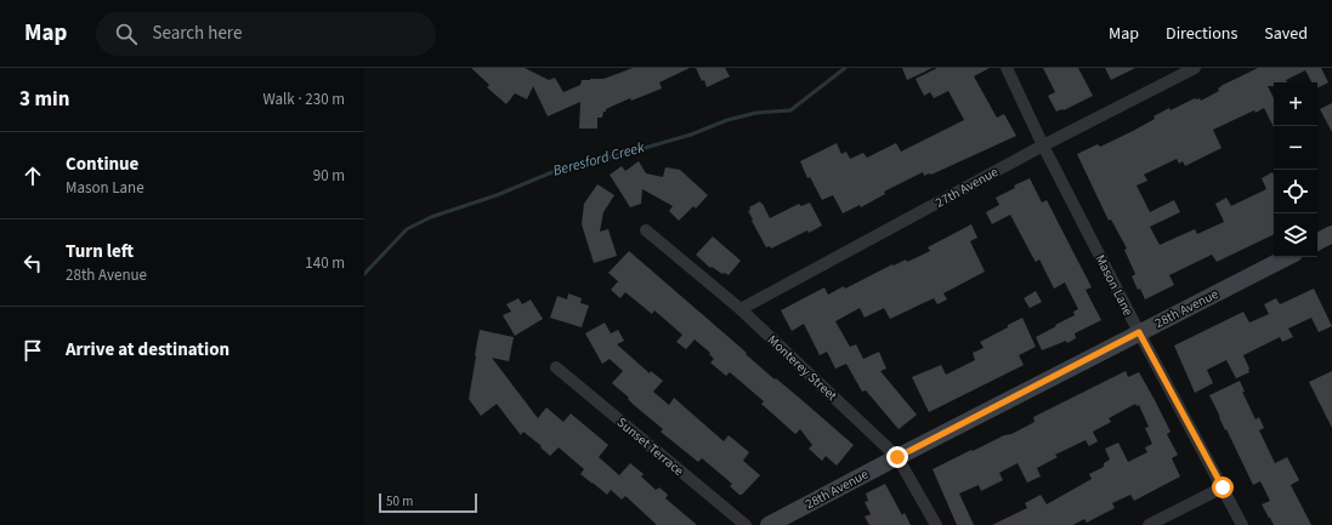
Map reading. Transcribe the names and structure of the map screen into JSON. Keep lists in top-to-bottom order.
{
  "streets": {
    "street": [
      "27th Avenue",
      "Mason Lane",
      "28th Avenue",
      "Monterey Street",
      "Sunset Terrace"
    ]
  },
  "crossings": [
    ["27th Avenue", "Mason Lane"],
    ["27th Avenue", "Monterey Street"],
    ["Mason Lane", "28th Avenue"],
    ["28th Avenue", "Monterey Street"]
  ],
  "water": ["Beresford Creek"],
  "scale_bar": "50 m",
  "page": {
    "header": "Map",
    "search": "Search here",
    "nav": ["Map", "Directions", "Saved"],
    "heading": ["3 min", "Walk · 230 m"],
    "map_buttons": ["+", "−"],
    "list": [
      ["Continue", "Mason Lane", "90 m"],
      ["Turn left", "28th Avenue", "140 m"],
      "Arrive at destination"
    ],
    "scale": "50 m"
  }
}
